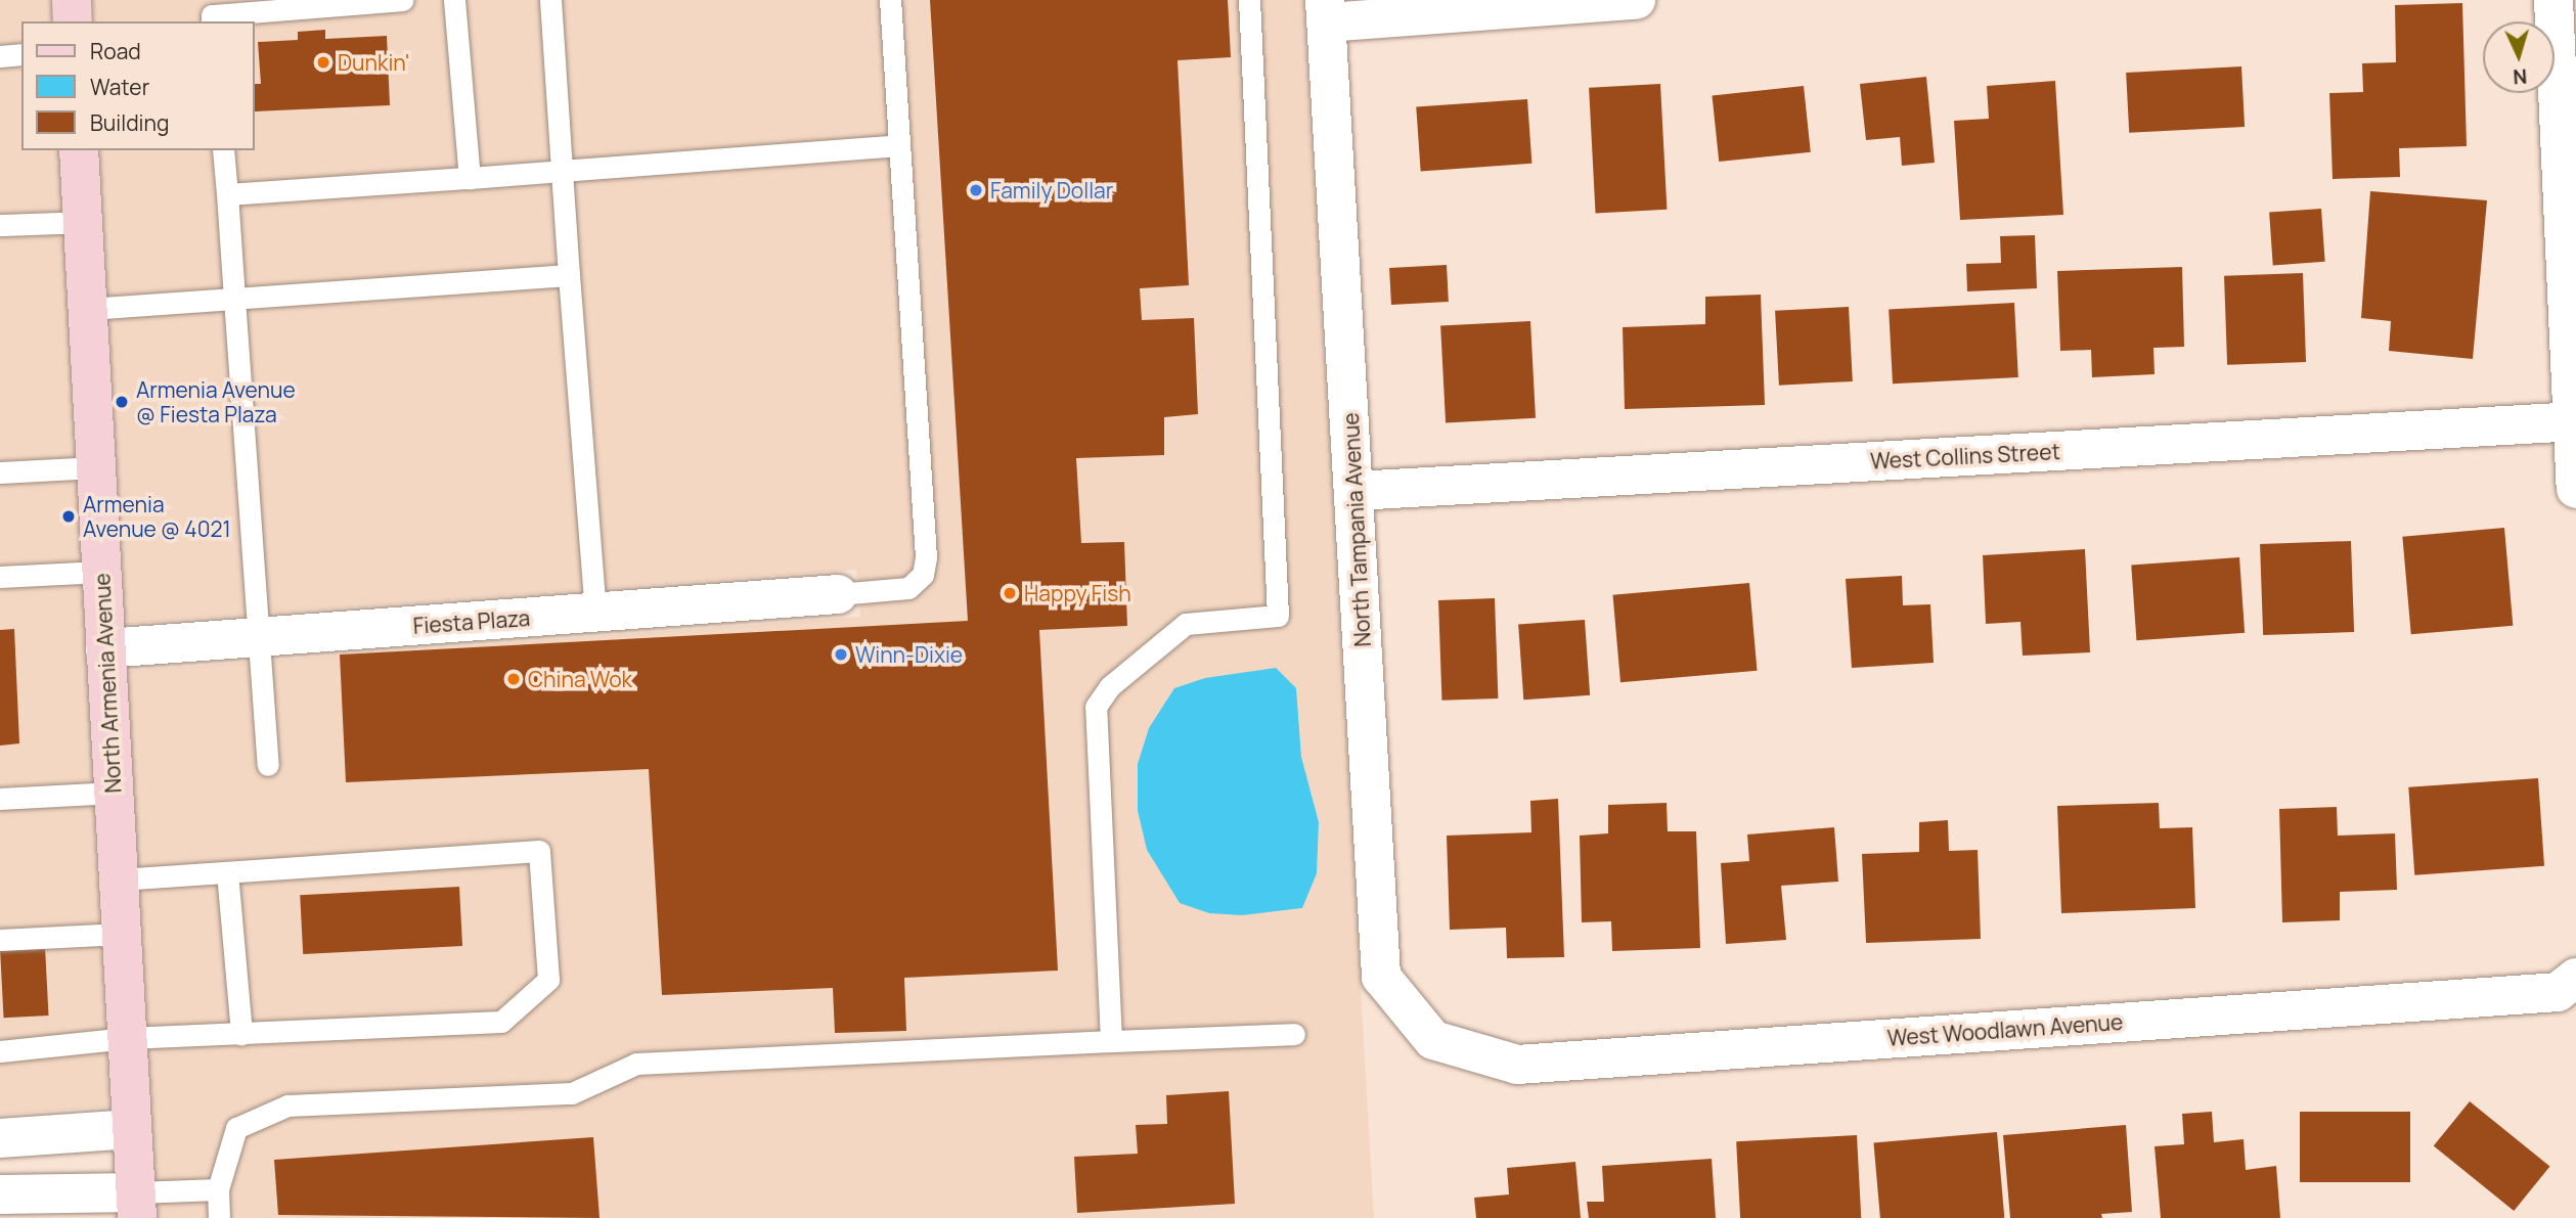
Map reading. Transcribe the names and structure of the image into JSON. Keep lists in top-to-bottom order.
{
  "streets": {
    "main road": ["North Armenia Avenue"],
    "street": [
      "West Collins Street",
      "North Tampania Avenue",
      "Fiesta Plaza",
      "West Woodlawn Avenue"
    ]
  },
  "crossings": [
    ["West Collins Street", "North Tampania Avenue"],
    ["North Tampania Avenue", "West Woodlawn Avenue"],
    ["Fiesta Plaza", "North Armenia Avenue"]
  ],
  "places": [
    "Dunkin'",
    "Family Dollar",
    "Armenia Avenue @ Fiesta Plaza",
    "Armenia Avenue @ 4021",
    "Happy Fish",
    "Winn-Dixie",
    "China Wok"
  ],
  "legend": ["Road", "Water", "Building"],
  "north": "bottom"
}
